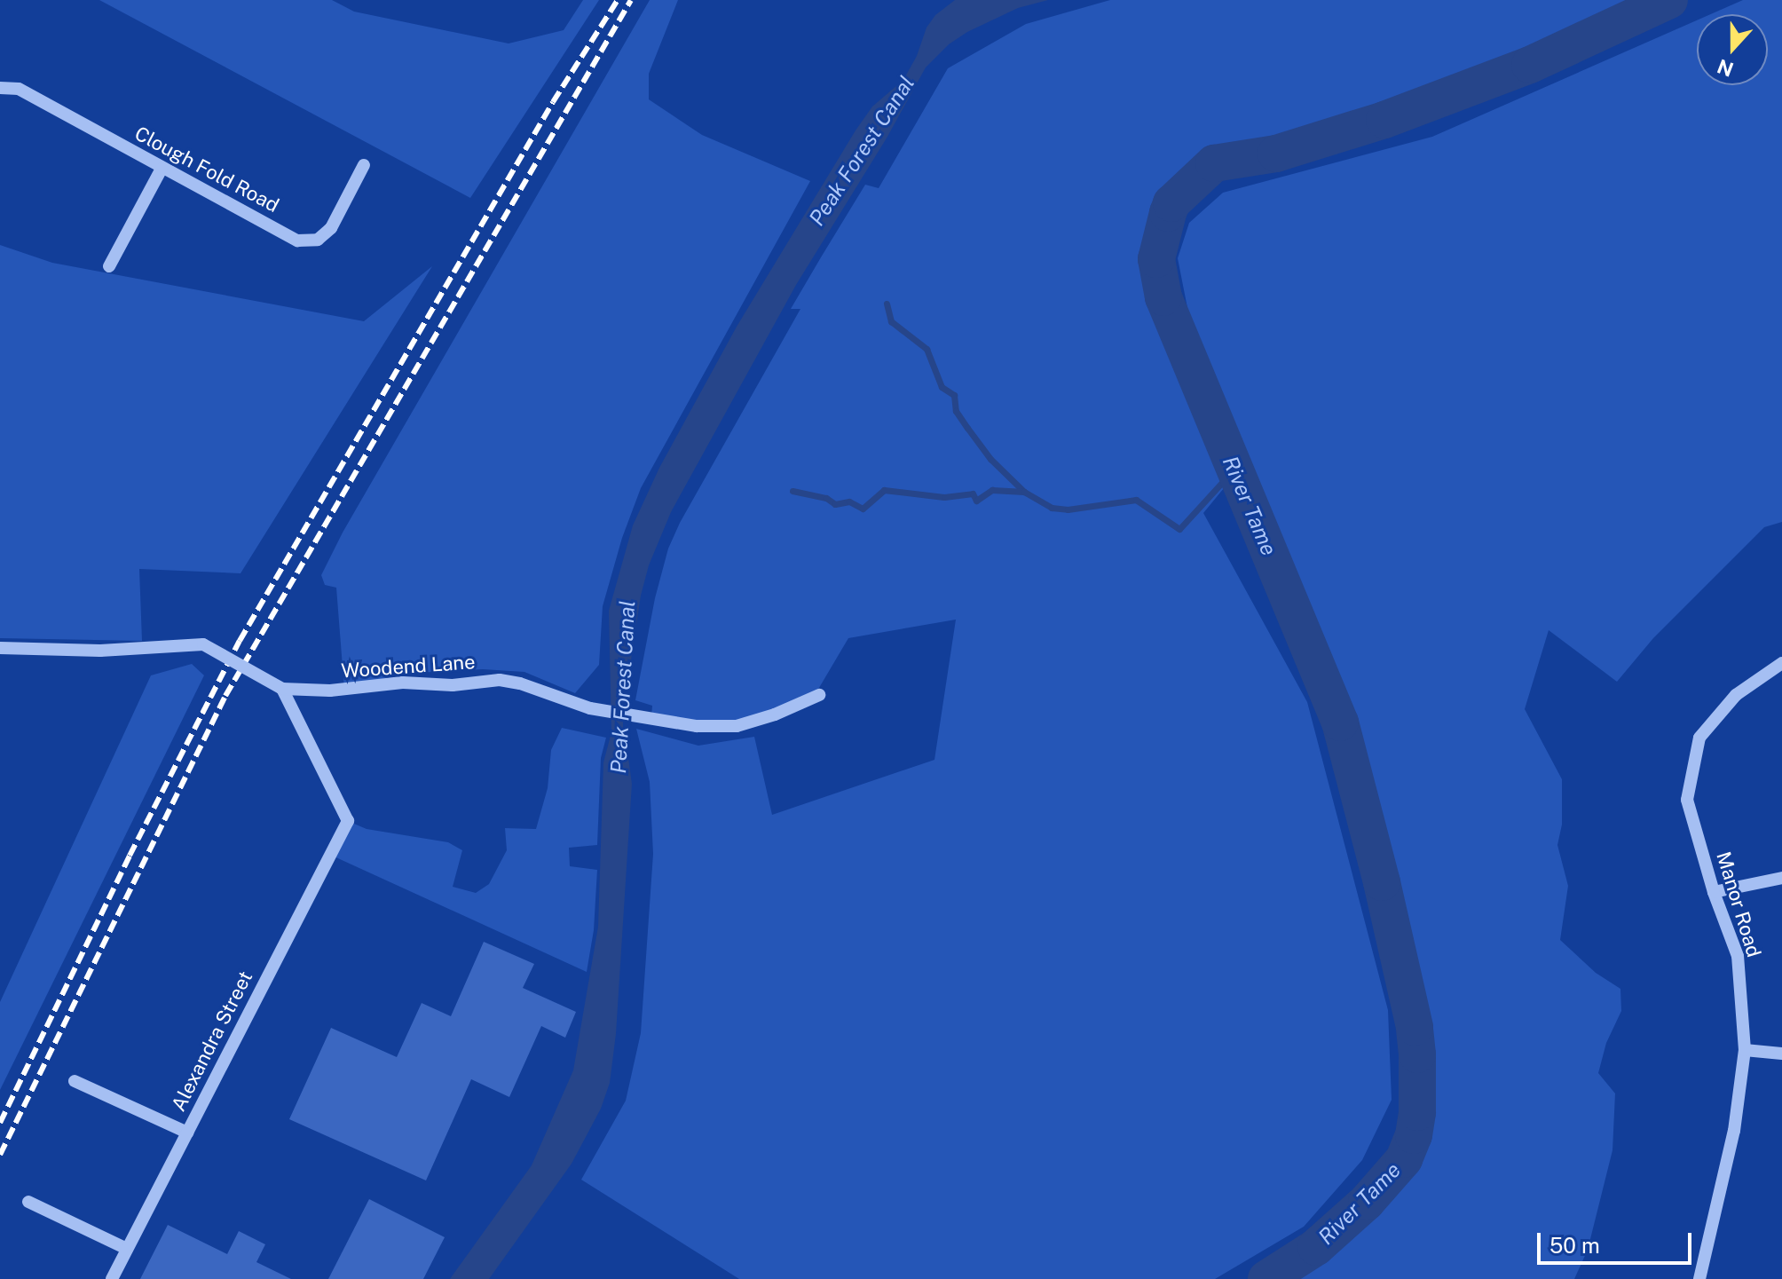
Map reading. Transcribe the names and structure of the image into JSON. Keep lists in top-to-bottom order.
{
  "streets": {
    "street": [
      "Clough Fold Road",
      "Woodend Lane",
      "Manor Road",
      "Alexandra Street"
    ]
  },
  "crossings": [
    ["Woodend Lane", "Alexandra Street"]
  ],
  "water": ["Peak Forest Canal", "River Tame"],
  "scale_bar": "50 m",
  "north": "bottom"
}
